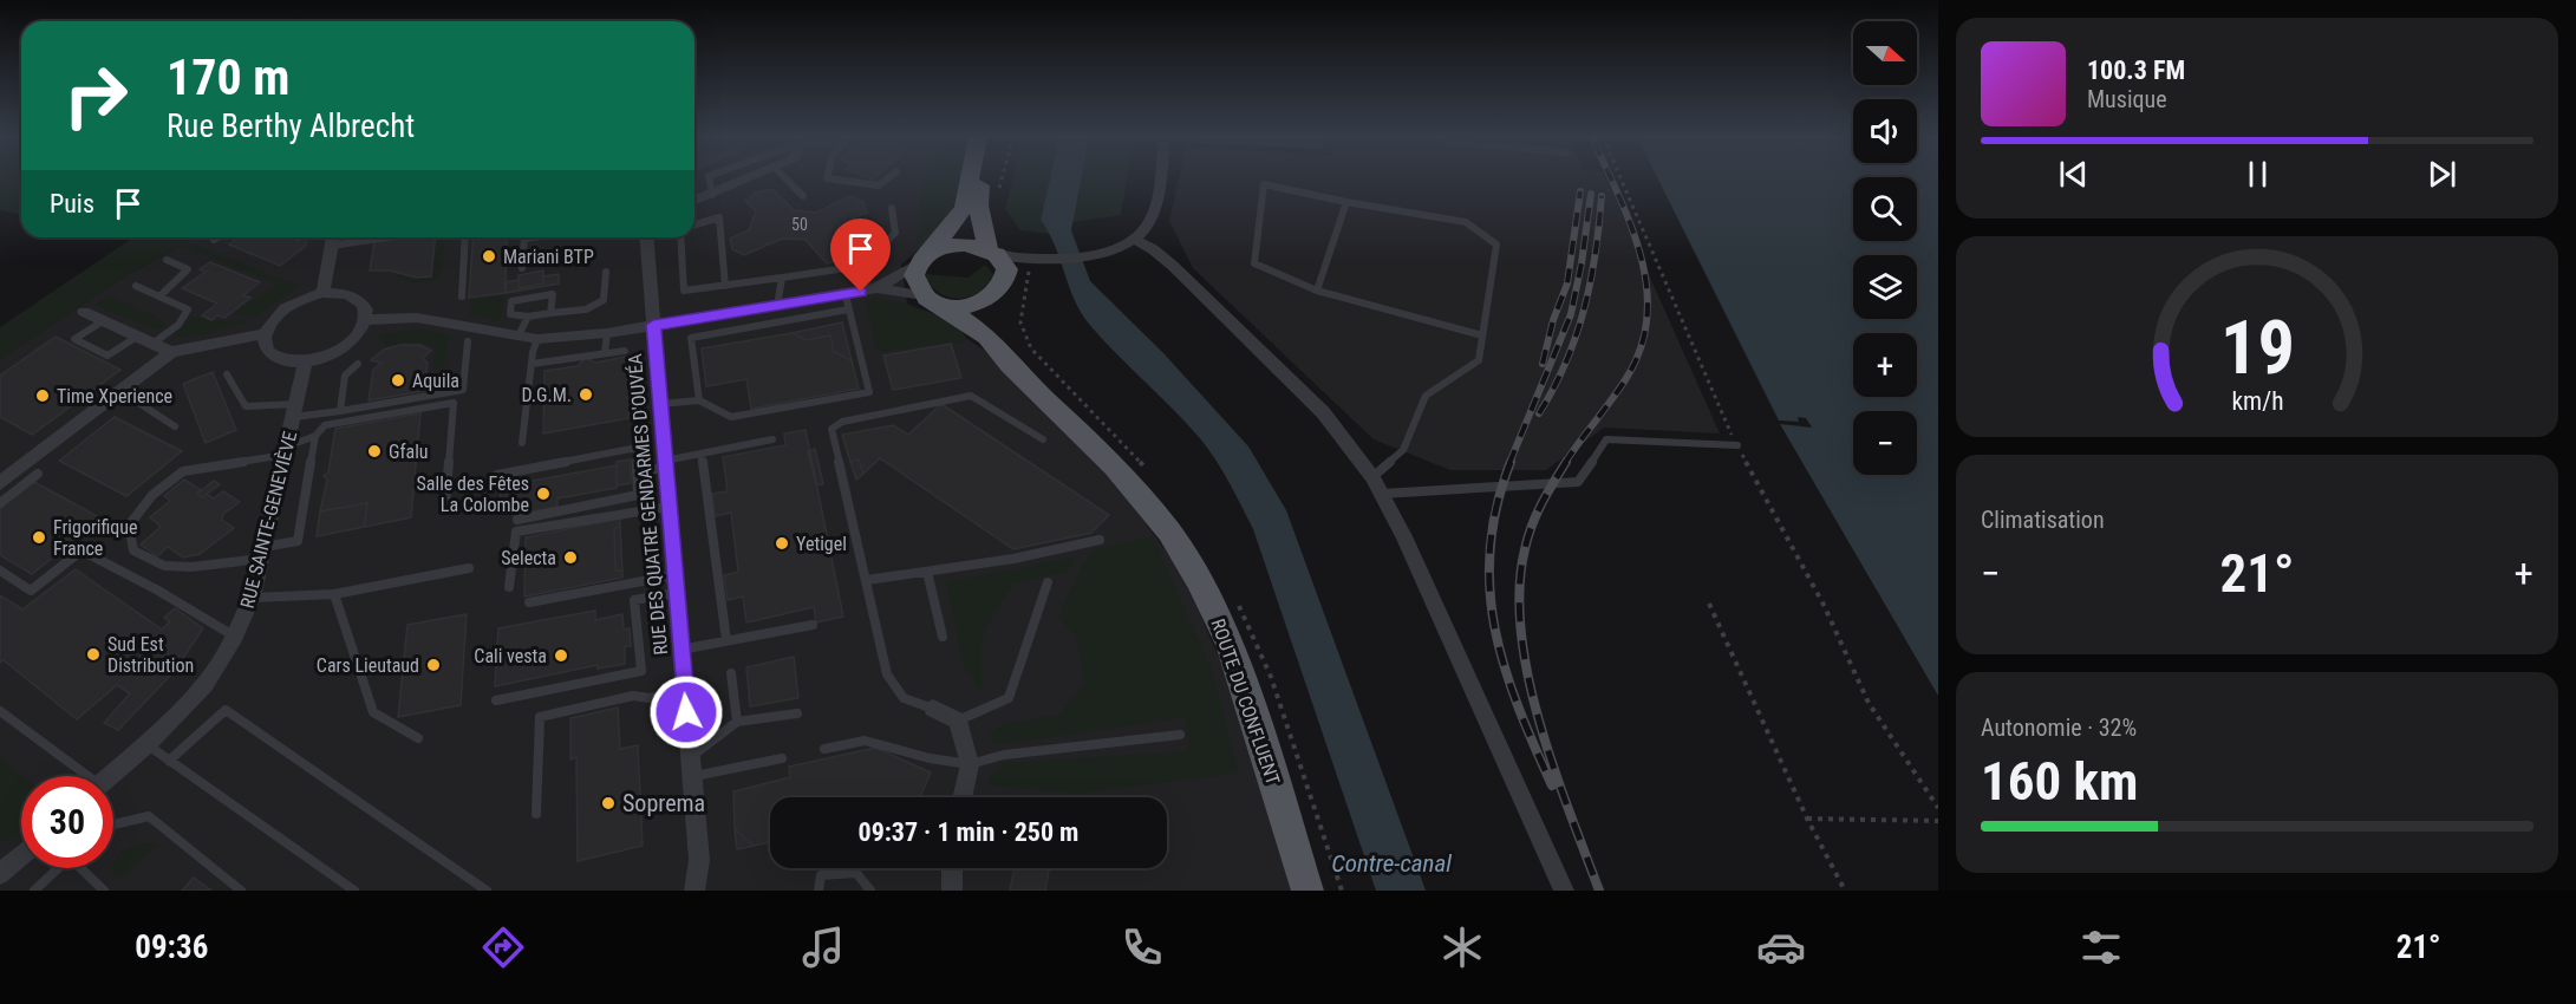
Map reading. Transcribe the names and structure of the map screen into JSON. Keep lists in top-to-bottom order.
{
  "streets": {
    "main road": ["ROUTE DU CONFLUENT"],
    "street": ["RUE DES QUATRE GENDARMES D'OUVÉA", "RUE SAINTE-GENEVIÈVE"]
  },
  "water": ["Contre-canal"],
  "places": [
    "Mariani BTP",
    "Aquila",
    "D.G.M.",
    "Time Xperience",
    "Gfalu",
    "Salle des Fêtes La Colombe",
    "Frigorifique France",
    "Yetigel",
    "Selecta",
    "Sud Est Distribution",
    "Cali vesta",
    "Cars Lieutaud",
    "Soprema"
  ],
  "house_numbers": ["50"],
  "north": "right",
  "page": {
    "map_buttons": ["+", "−"],
    "turn": ["170 m", "Rue Berthy Albrecht"],
    "song": ["100.3 FM", "Musique"],
    "then": "Puis",
    "tile": [
      "Climatisation",
      ["Autonomie · 32%", "160 km"]
    ],
    "heat": ["−", "21°", "+"],
    "limit": "30",
    "trip": "09:37 · 1 min · 250 m",
    "tabs": ["09:36", "21°"],
    "gauge": ["19", "km/h"]
  }
}
